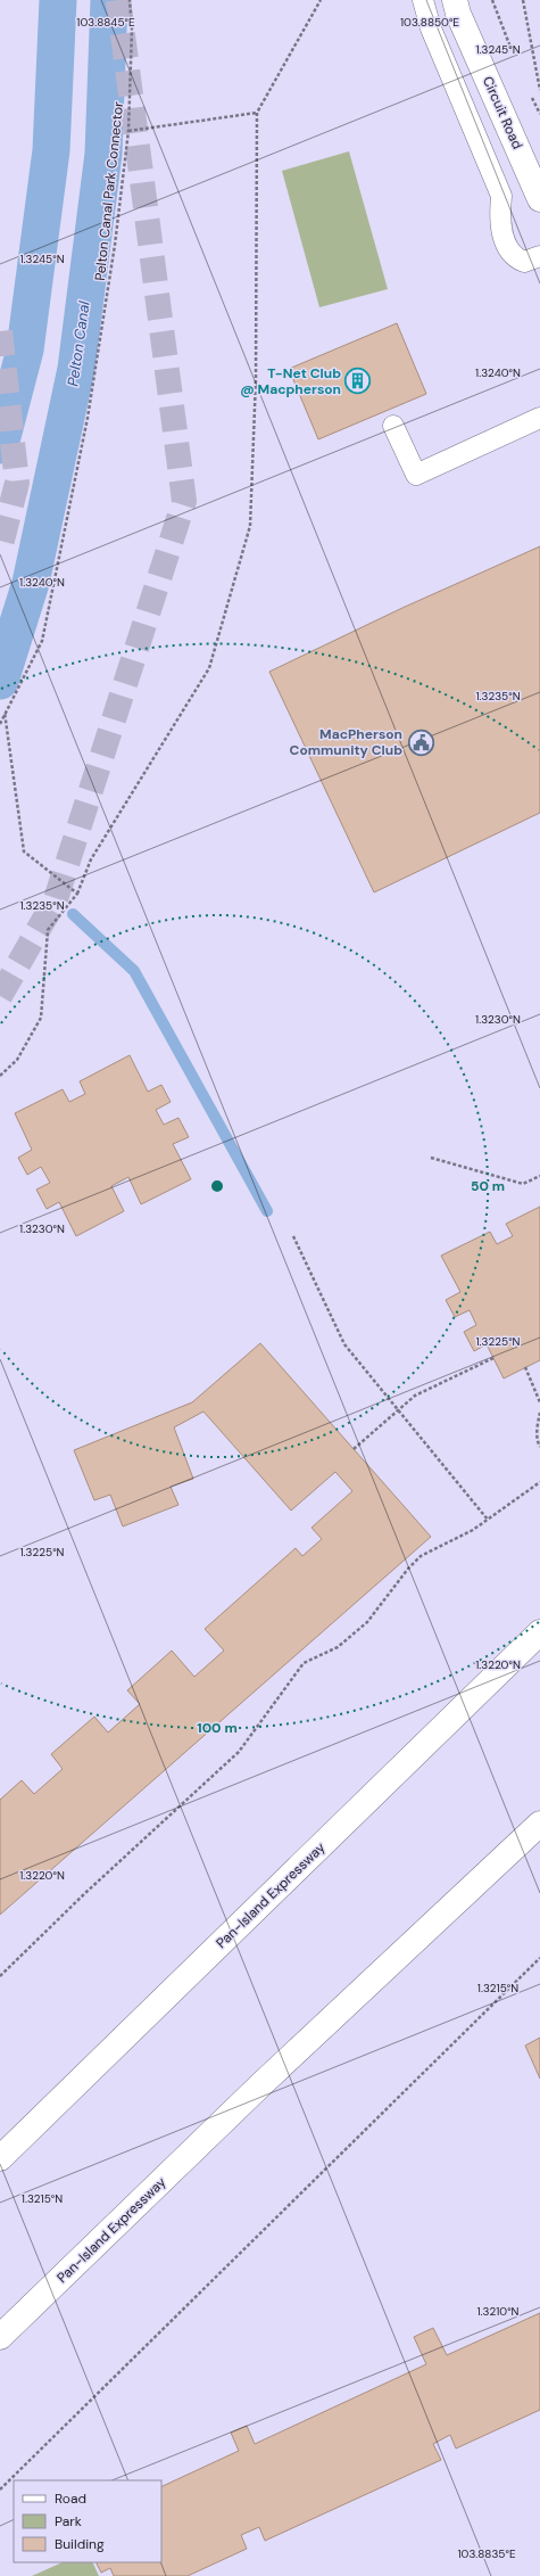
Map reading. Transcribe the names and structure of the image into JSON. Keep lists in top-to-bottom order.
{
  "streets": {
    "main road": ["Circuit Road", "Pan-Island Expressway"],
    "path": ["Pelton Canal Park Connector"]
  },
  "water": ["Pelton Canal"],
  "places": {
    "building": ["T-Net Club @ Macpherson"],
    "public building": ["MacPherson Community Club"]
  },
  "legend": ["Road", "Park", "Building"],
  "coordinates": [
    "103.8850°E",
    "103.8845°E",
    "1.3245°N",
    "1.3240°N",
    "1.3235°N",
    "1.3230°N",
    "1.3225°N",
    "1.3220°N",
    "1.3215°N",
    "1.3210°N",
    "103.8835°E"
  ],
  "rings": ["50 m", "100 m"]
}
